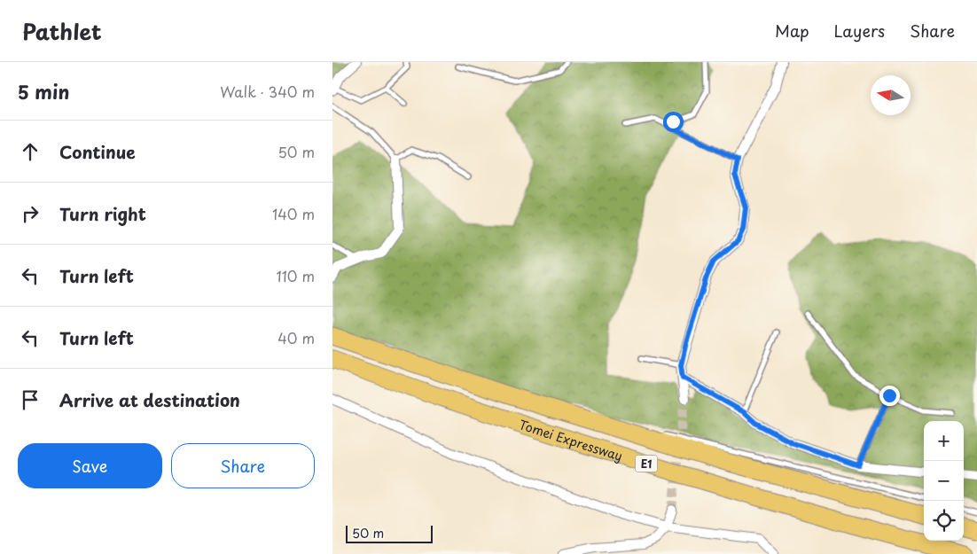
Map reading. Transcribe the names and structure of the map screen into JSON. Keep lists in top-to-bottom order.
{
  "streets": {
    "highway": ["Tomei Expressway", "E1"]
  },
  "scale_bar": "50 m",
  "north": "left",
  "page": {
    "header": "Pathlet",
    "nav": ["Map", "Layers", "Share"],
    "heading": ["5 min", "Walk · 340 m"],
    "list": [
      ["Continue", "50 m"],
      ["Turn right", "140 m"],
      ["Turn left", "110 m"],
      ["Turn left", "40 m"],
      "Arrive at destination"
    ],
    "map_buttons": ["+", "−"],
    "buttons": ["Save", "Share"],
    "scale": "50 m"
  }
}
